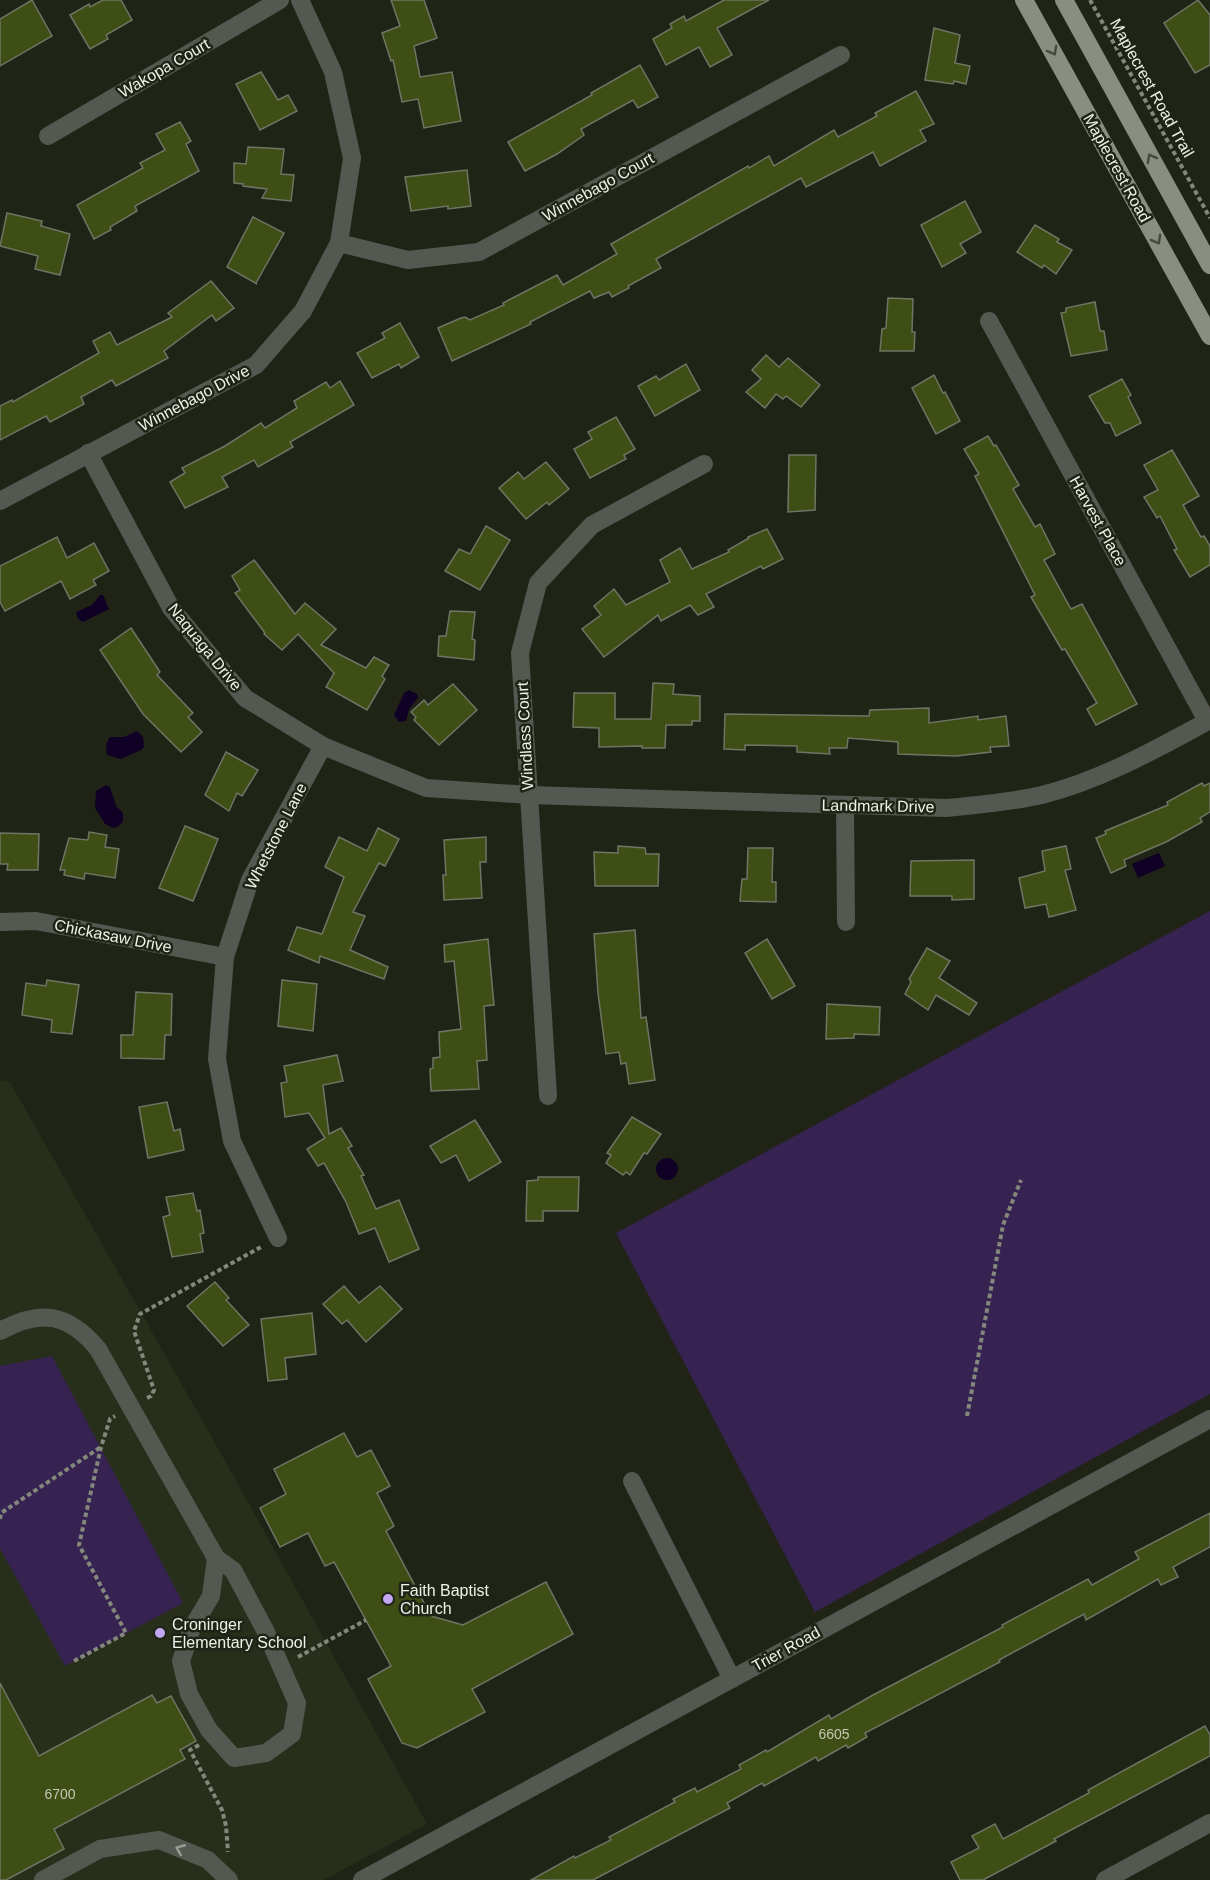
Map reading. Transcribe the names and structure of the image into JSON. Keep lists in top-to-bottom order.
{
  "streets": {
    "main road": ["Maplecrest Road"],
    "street": [
      "Wakopa Court",
      "Winnebago Court",
      "Winnebago Drive",
      "Harvest Place",
      "Naquaga Drive",
      "Windlass Court",
      "Landmark Drive",
      "Whetstone Lane",
      "Chickasaw Drive",
      "Trier Road"
    ],
    "path": ["Maplecrest Road Trail"]
  },
  "crossings": [
    ["Winnebago Court", "Winnebago Drive"],
    ["Winnebago Drive", "Naquaga Drive"],
    ["Harvest Place", "Landmark Drive"],
    ["Naquaga Drive", "Windlass Court"],
    ["Naquaga Drive", "Landmark Drive"],
    ["Naquaga Drive", "Whetstone Lane"],
    ["Windlass Court", "Landmark Drive"],
    ["Whetstone Lane", "Chickasaw Drive"]
  ],
  "places": ["Faith Baptist Church", "Croninger Elementary School"],
  "house_numbers": ["6605", "6700"]
}
